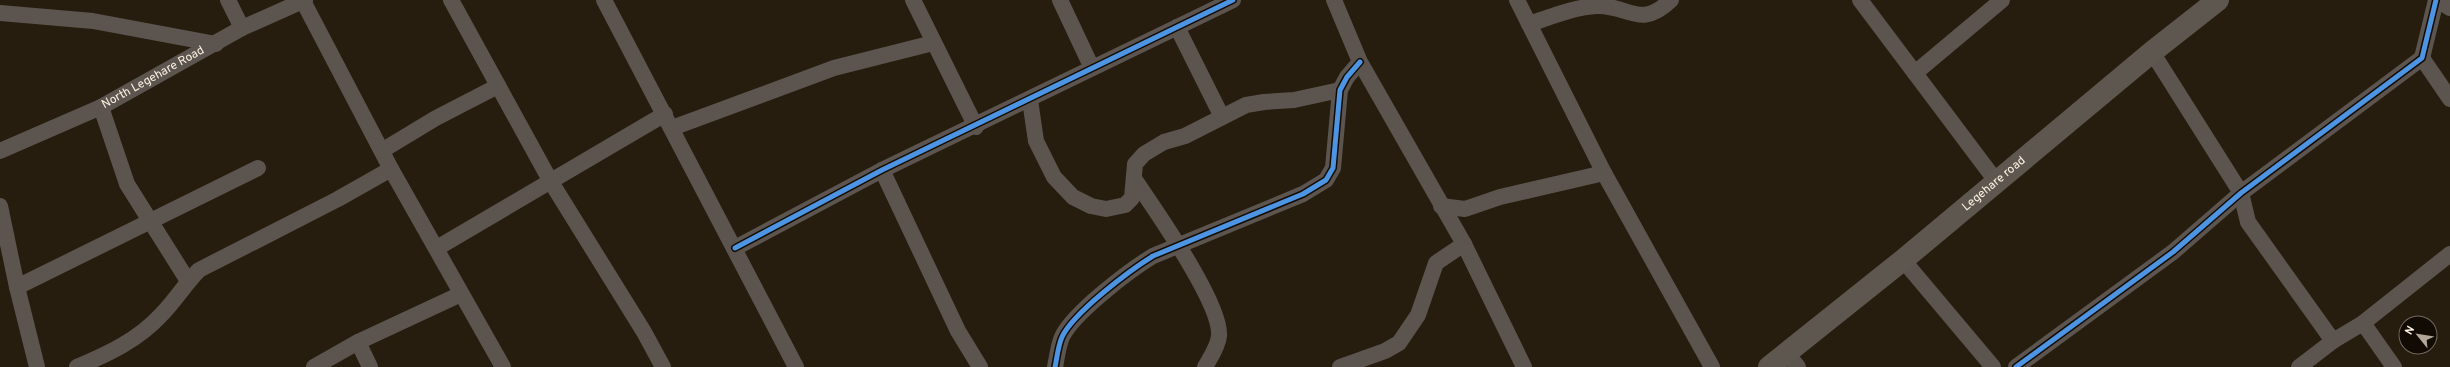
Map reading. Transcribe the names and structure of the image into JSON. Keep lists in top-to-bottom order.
{
  "streets": {
    "main road": ["Legehare road"],
    "street": ["North Legehare Road"]
  },
  "north": "top left"
}
